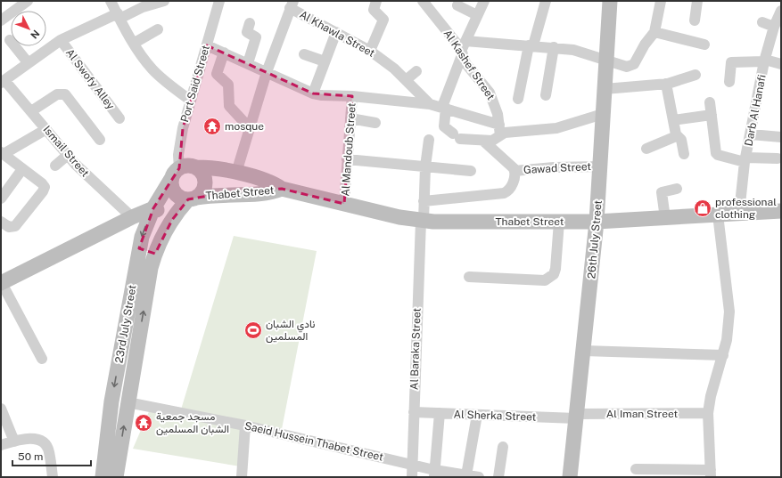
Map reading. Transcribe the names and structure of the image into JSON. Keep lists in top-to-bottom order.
{
  "streets": {
    "main road": ["Thabet Street", "26th July Street", "23rd July Street"],
    "street": [
      "Al Khawla Street",
      "Al Kashef Street",
      "Al Swofy Alley",
      "Port Said Street",
      "Darb Al Hanafi",
      "Al Mandoub Street",
      "Ismail Street",
      "Gawad Street",
      "Al Baraka Street",
      "Al Iman Street",
      "Al Sherka Street",
      "Saeid Hussein Thabet Street"
    ]
  },
  "crossings": [
    ["Port Said Street", "Thabet Street"],
    ["Port Said Street", "23rd July Street"],
    ["Darb Al Hanafi", "Thabet Street"],
    ["Al Mandoub Street", "Thabet Street"],
    ["Gawad Street", "26th July Street"],
    ["Thabet Street", "26th July Street"],
    ["Thabet Street", "23rd July Street"],
    ["Thabet Street", "Al Baraka Street"],
    ["26th July Street", "Al Iman Street"],
    ["26th July Street", "Al Sherka Street"],
    ["23rd July Street", "Saeid Hussein Thabet Street"],
    ["Al Baraka Street", "Al Sherka Street"],
    ["Al Baraka Street", "Saeid Hussein Thabet Street"],
    ["Al Iman Street", "Al Sherka Street"]
  ],
  "places": {
    "temple": ["mosque", "مسجد جمعية الشبان المسلمين"],
    "shop": ["professional clothing"],
    "sports": ["نادي الشبان المسلمين"]
  },
  "scale_bar": "50 m",
  "north": "bottom right"
}
